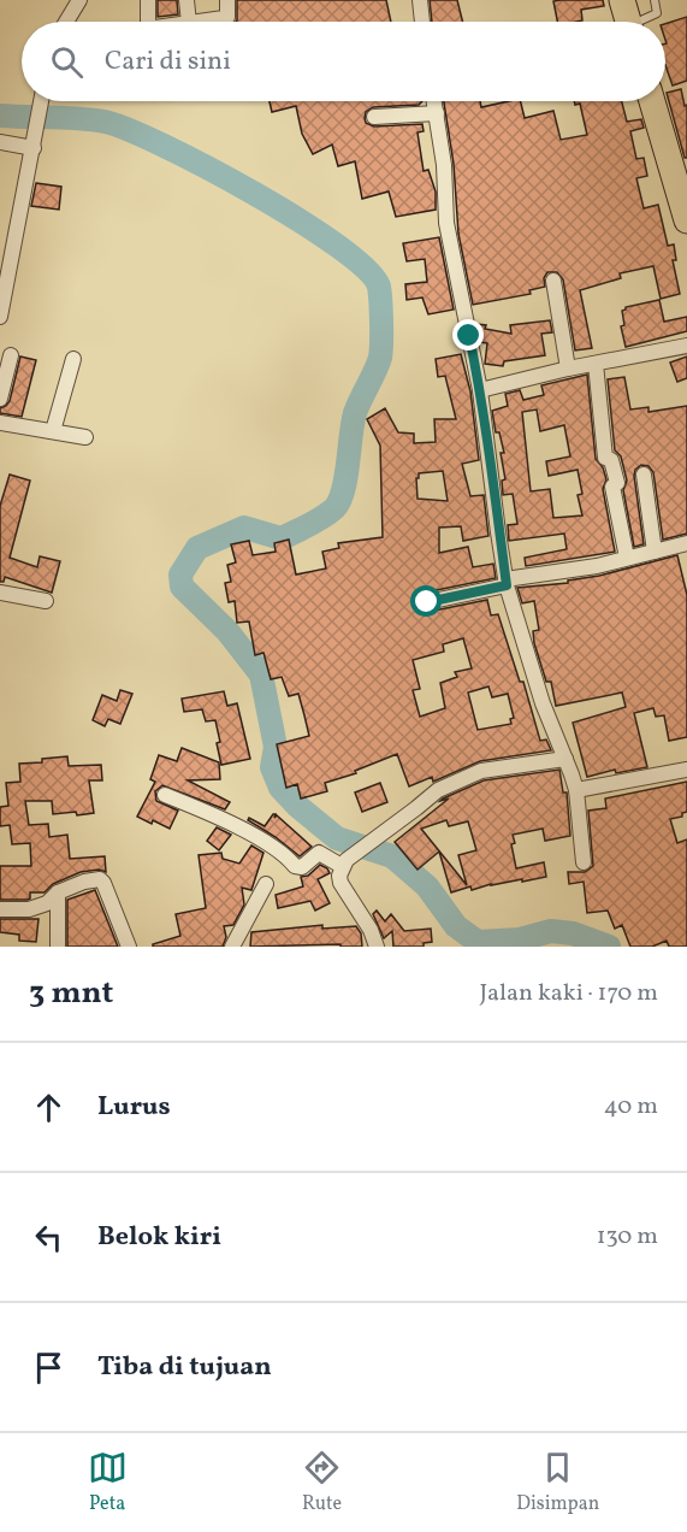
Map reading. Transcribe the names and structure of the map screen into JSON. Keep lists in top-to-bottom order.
{
  "page": {
    "search": "Cari di sini",
    "heading": ["3 mnt", "Jalan kaki · 170 m"],
    "list": [
      ["Lurus", "40 m"],
      ["Belok kiri", "130 m"],
      "Tiba di tujuan"
    ],
    "nav": ["Peta", "Rute", "Disimpan"]
  }
}
